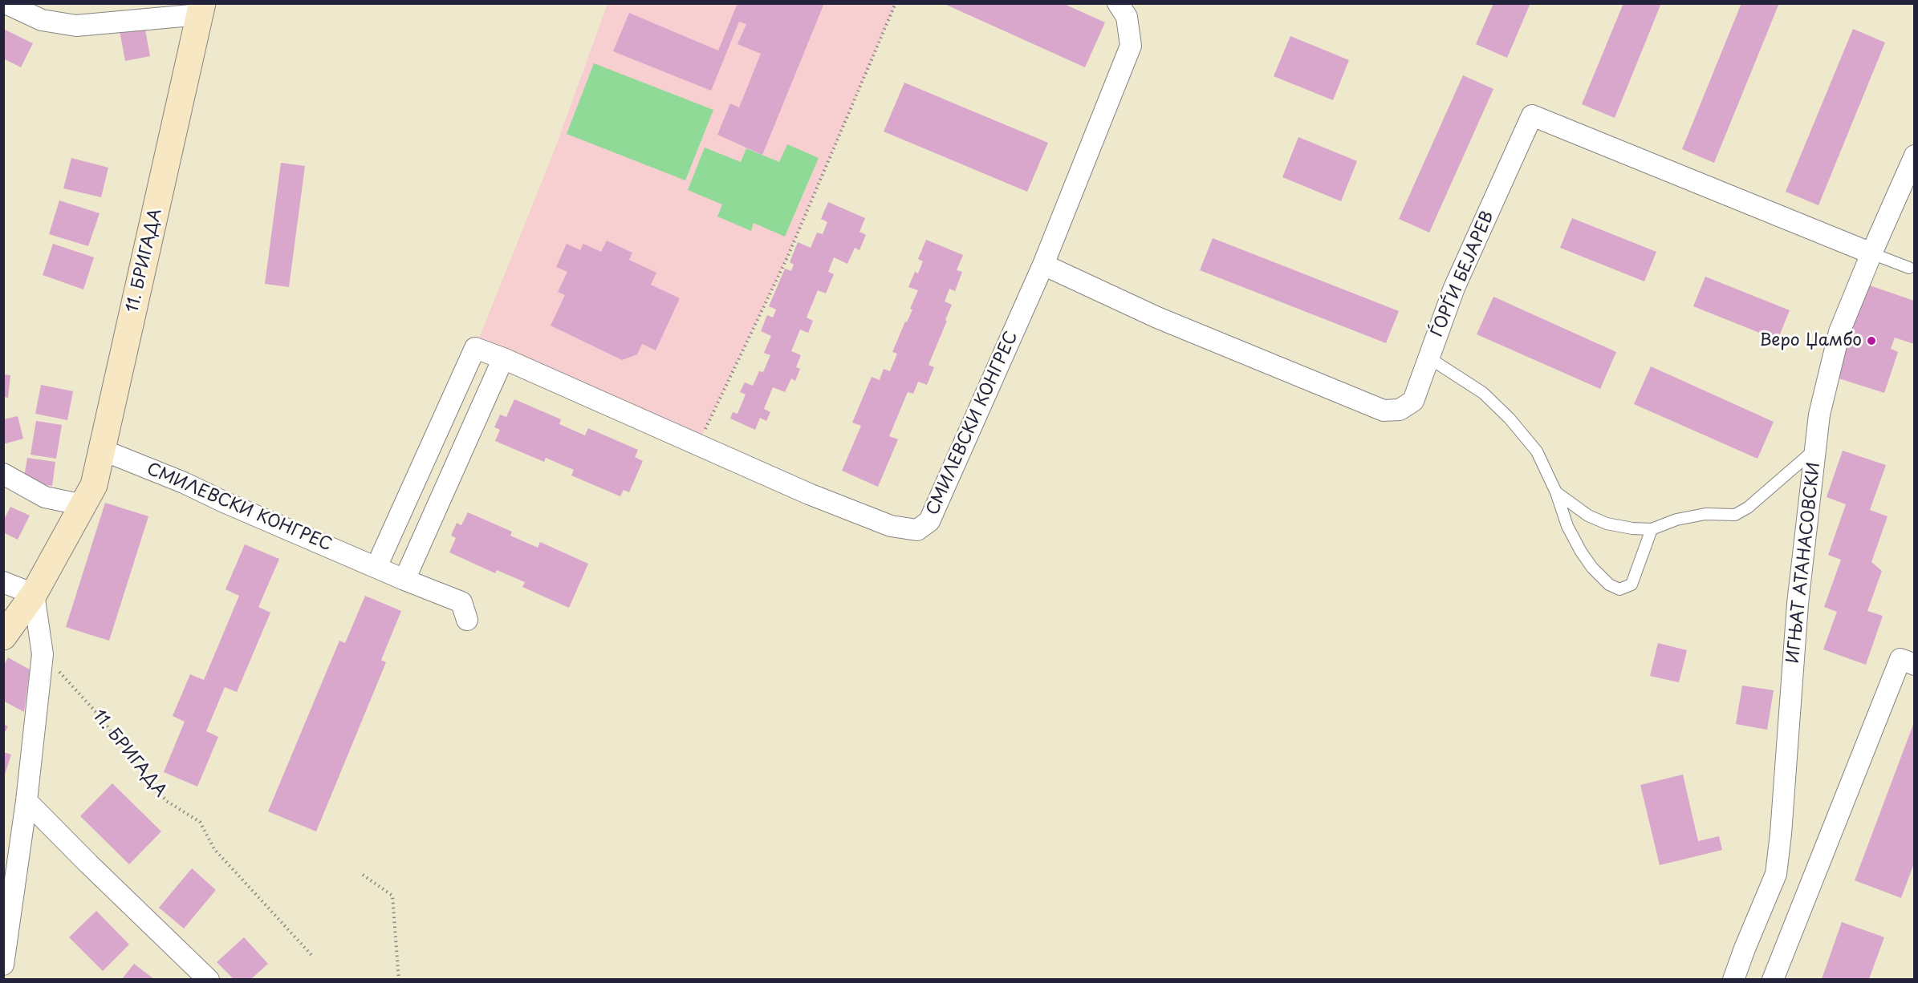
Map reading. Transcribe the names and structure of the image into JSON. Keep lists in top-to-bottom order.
{
  "streets": {
    "main road": ["11. БРИГАДА"],
    "street": ["ЃОРЃИ БЕЈАРЕВ", "СМИЛЕВСКИ КОНГРЕС", "ИГЊАТ АТАНАСОВСКИ"]
  },
  "crossings": [
    ["11. БРИГАДА", "СМИЛЕВСКИ КОНГРЕС"],
    ["ЃОРЃИ БЕЈАРЕВ", "СМИЛЕВСКИ КОНГРЕС"],
    ["ЃОРЃИ БЕЈАРЕВ", "ИГЊАТ АТАНАСОВСКИ"]
  ],
  "places": ["Веро Џамбо"]
}
